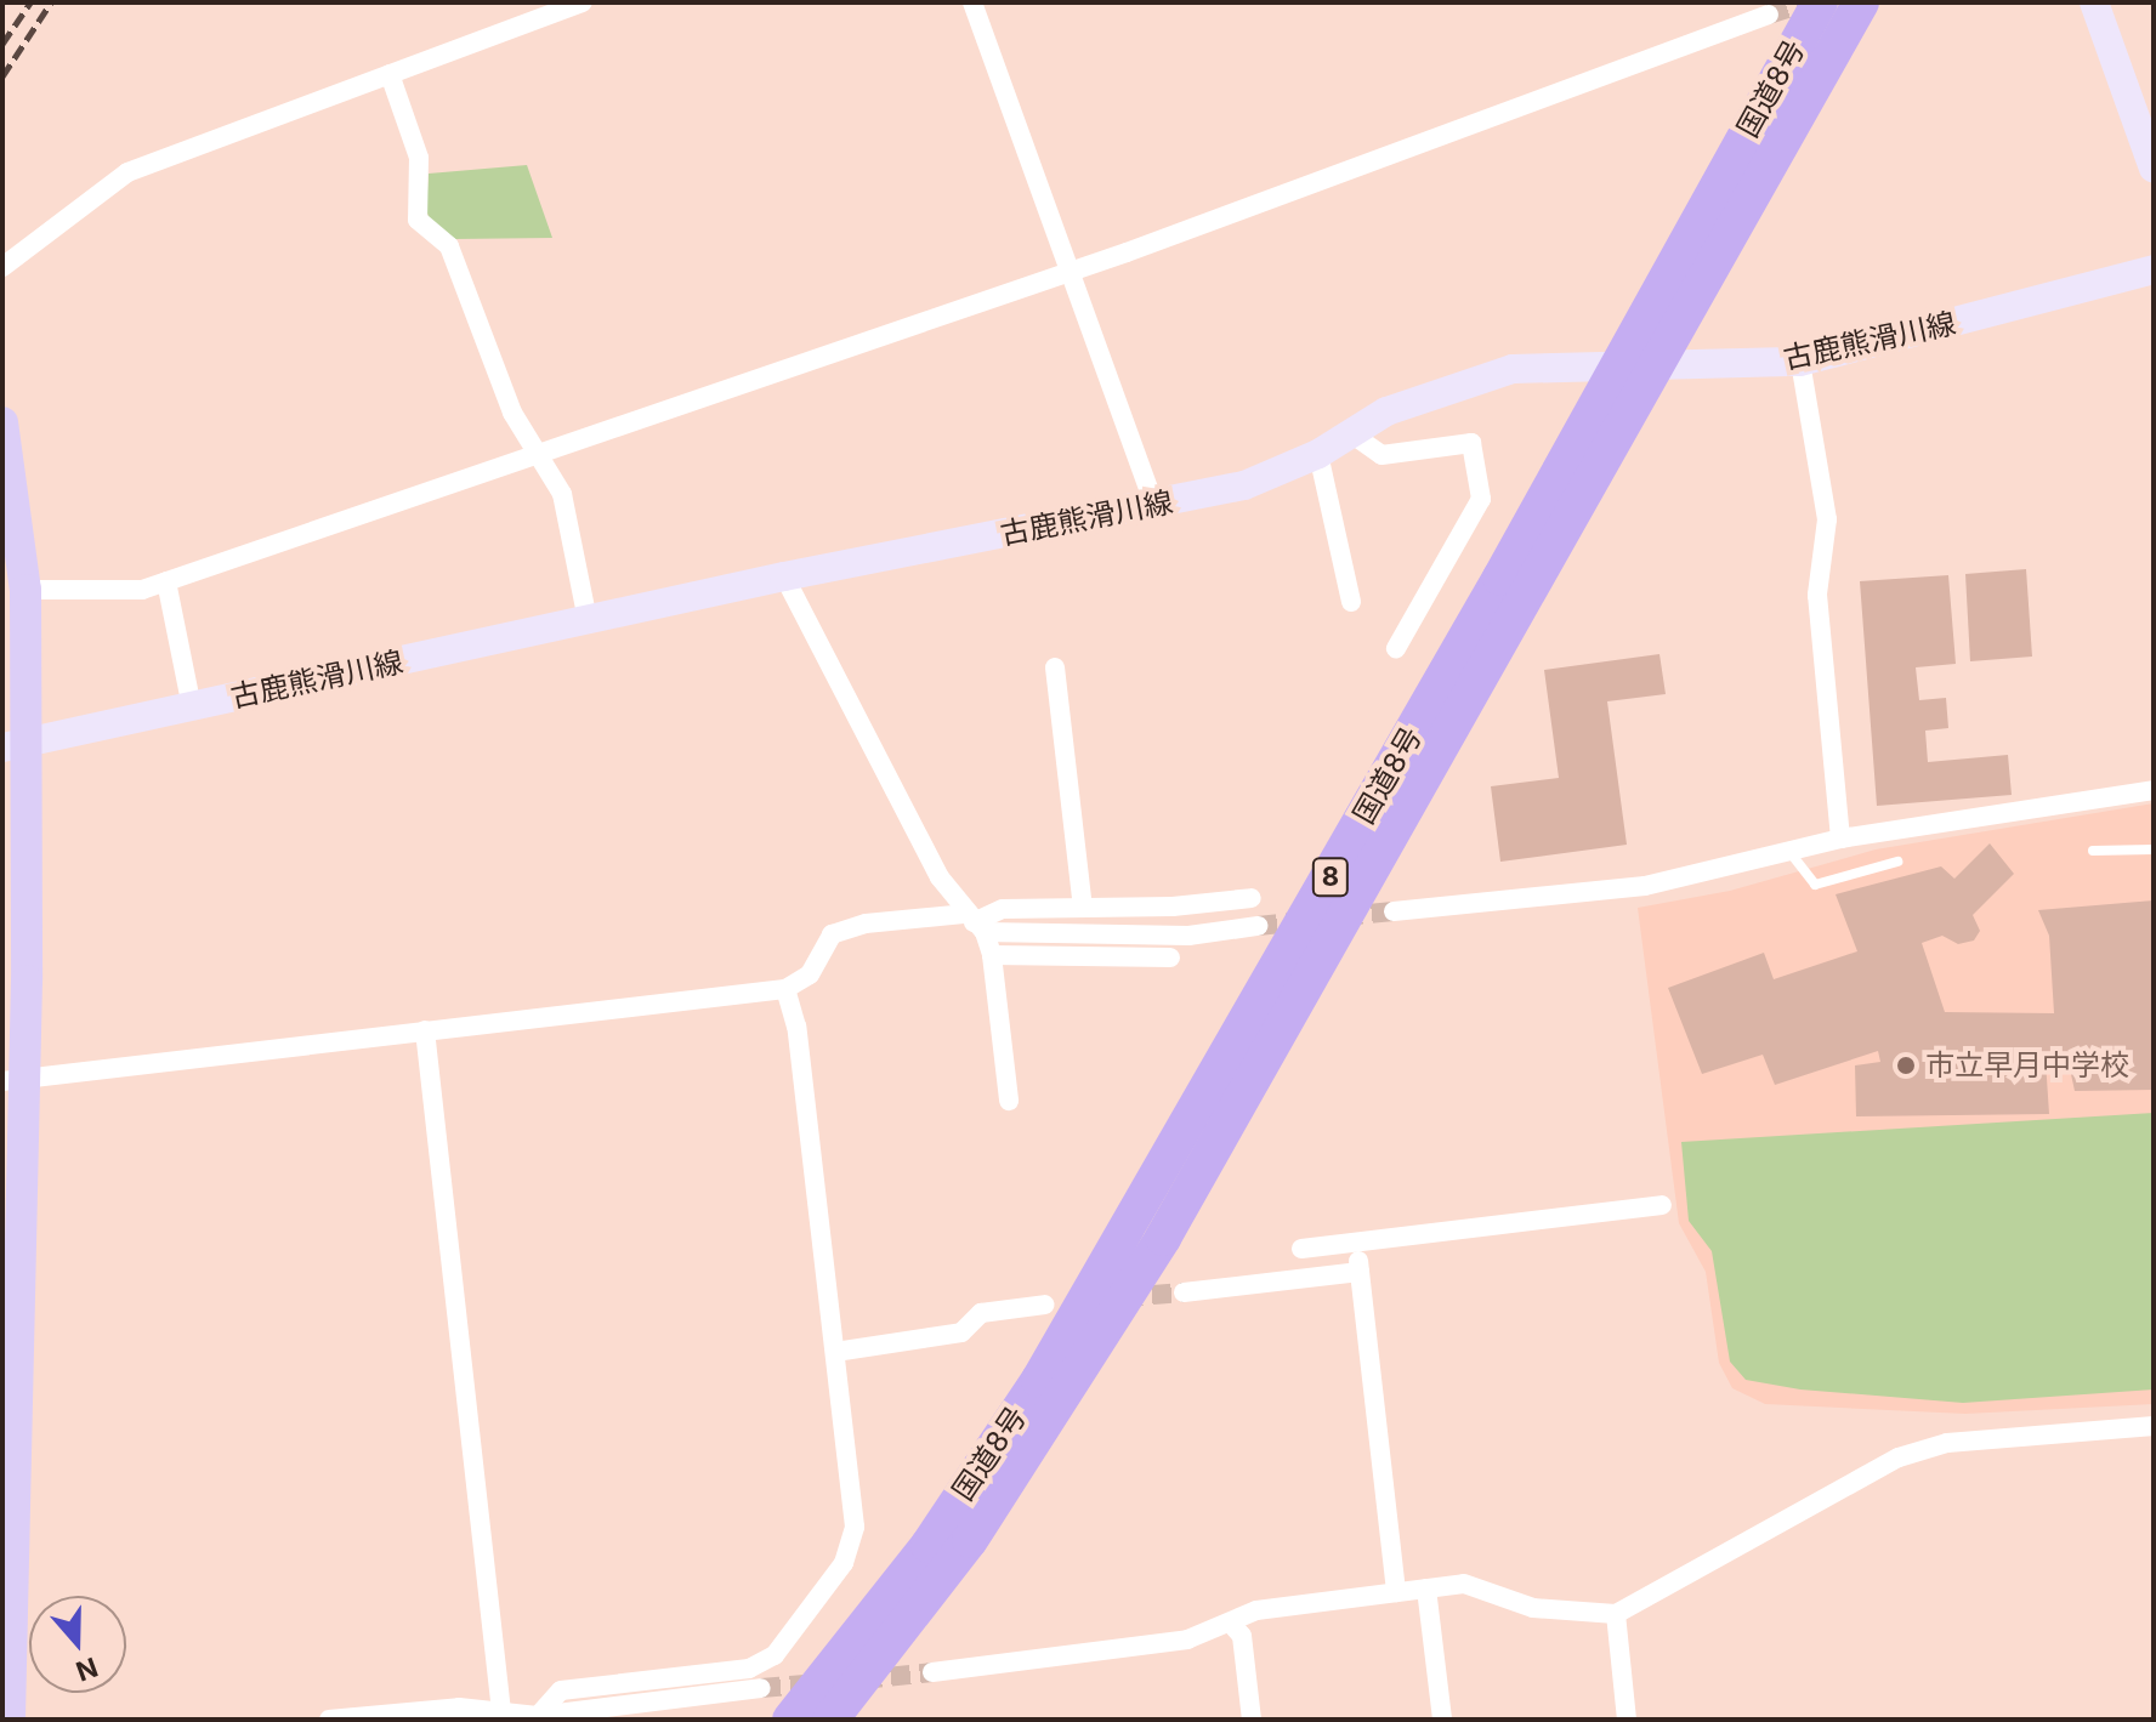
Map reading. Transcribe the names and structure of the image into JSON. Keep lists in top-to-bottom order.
{
  "streets": {
    "highway": ["国道8号", "8"],
    "main road": ["古鹿熊滑川線"]
  },
  "crossings": [
    ["国道8号", "古鹿熊滑川線"]
  ],
  "places": ["市立早月中学校"],
  "north": "bottom"
}
